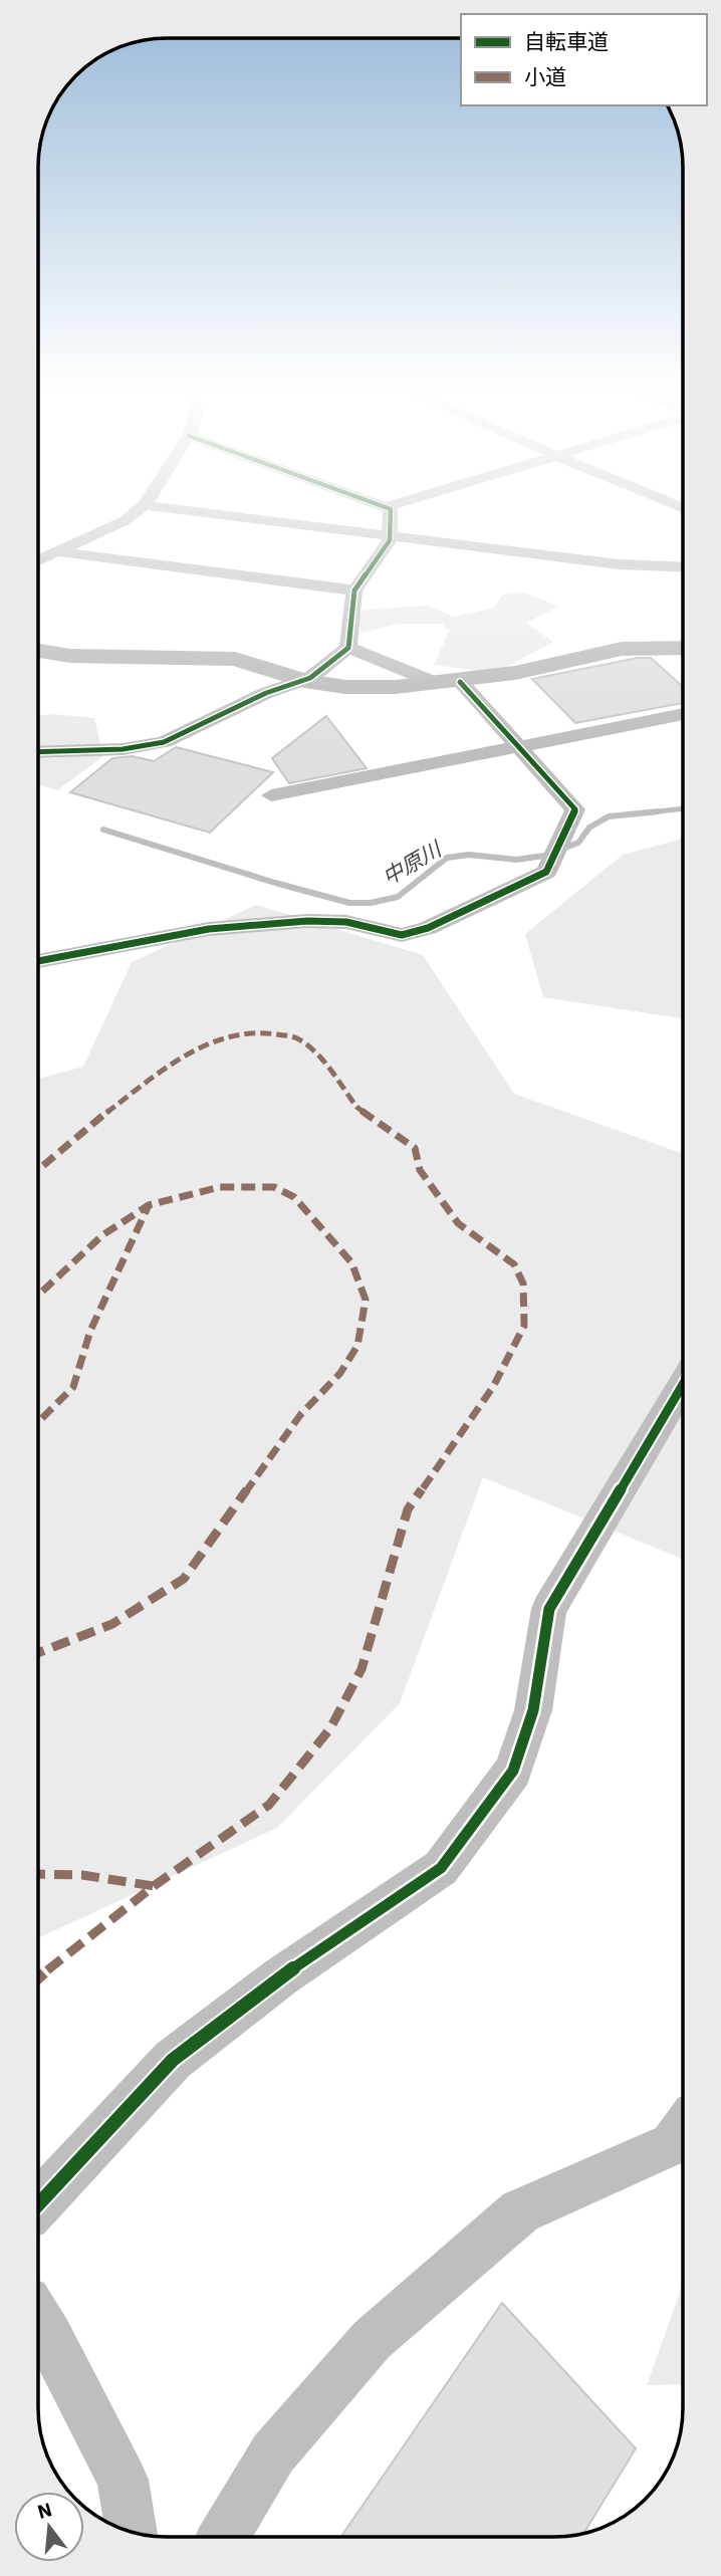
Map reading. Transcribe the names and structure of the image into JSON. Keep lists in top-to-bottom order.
{
  "water": ["中原川"],
  "legend": ["自転車道", "小道"],
  "north": "top"
}
